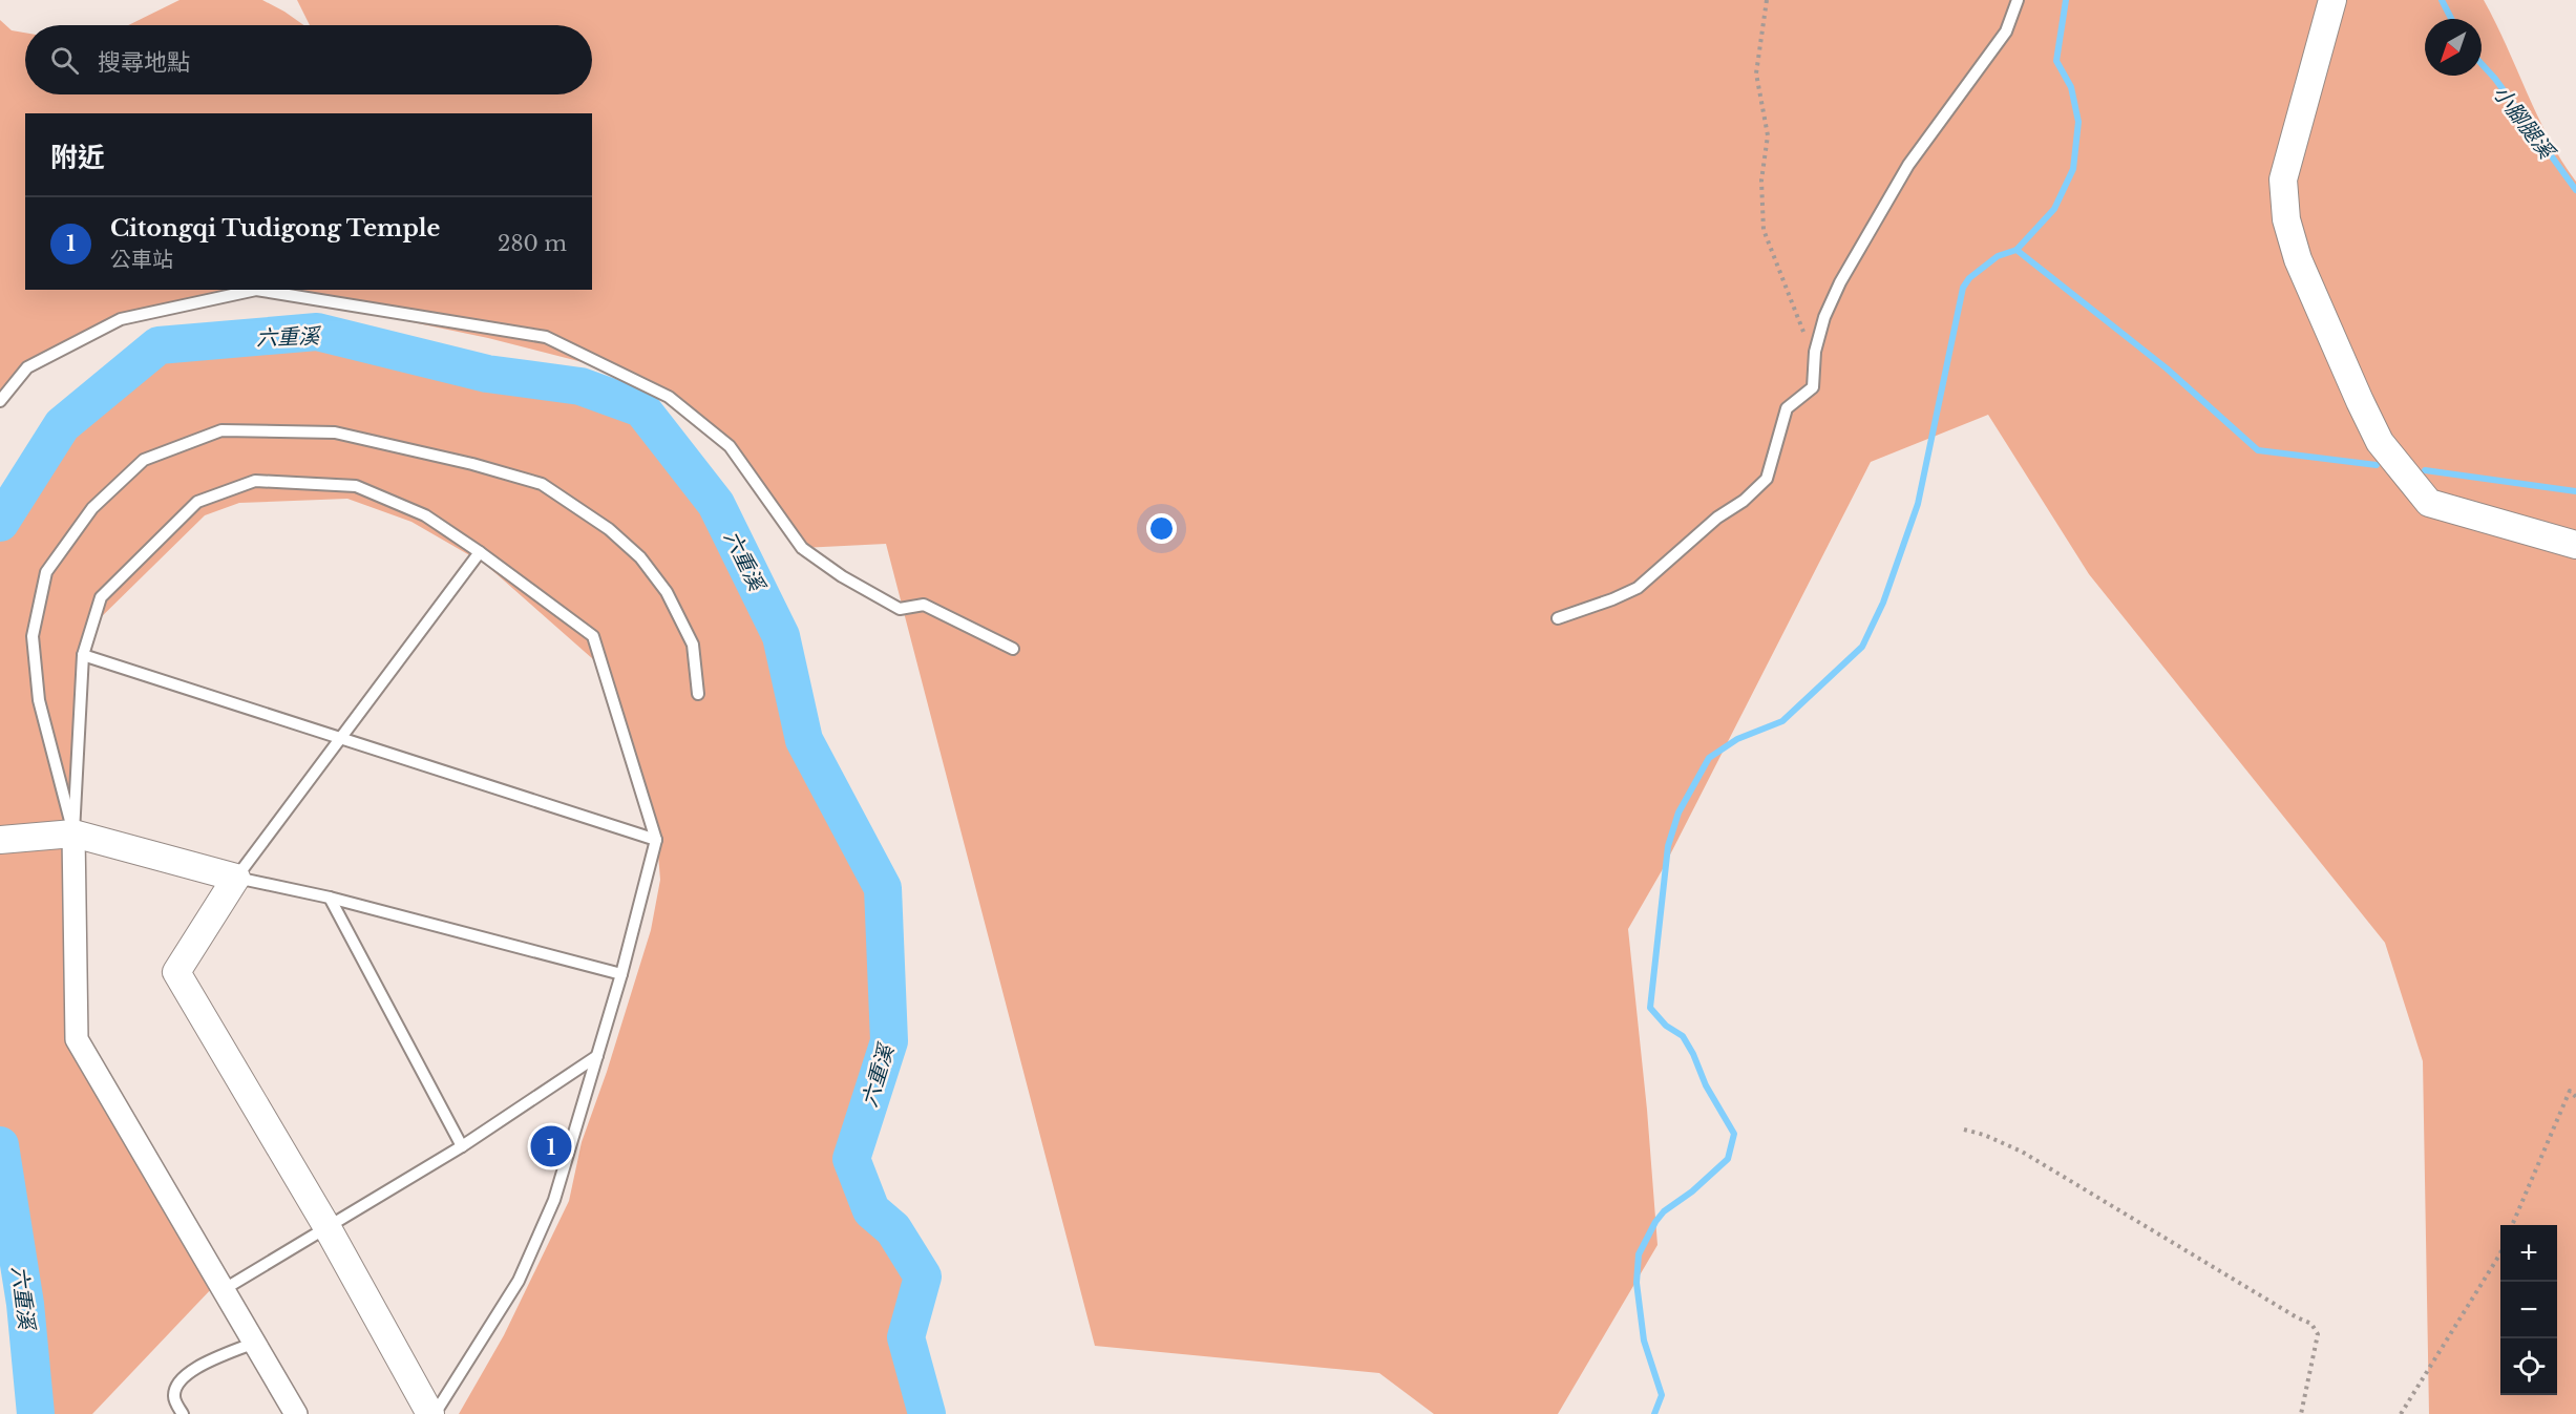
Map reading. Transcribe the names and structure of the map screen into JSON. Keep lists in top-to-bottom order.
{
  "water": ["小腳腿溪", "六重溪"],
  "north": "bottom left",
  "page": {
    "search": "搜尋地點",
    "heading": "附近",
    "list": [
      {
        "mark": "1",
        "name": "Citongqi Tudigong Temple",
        "note": "公車站",
        "value": "280 m"
      }
    ],
    "pins": "1",
    "map_buttons": ["+", "−"]
  }
}
